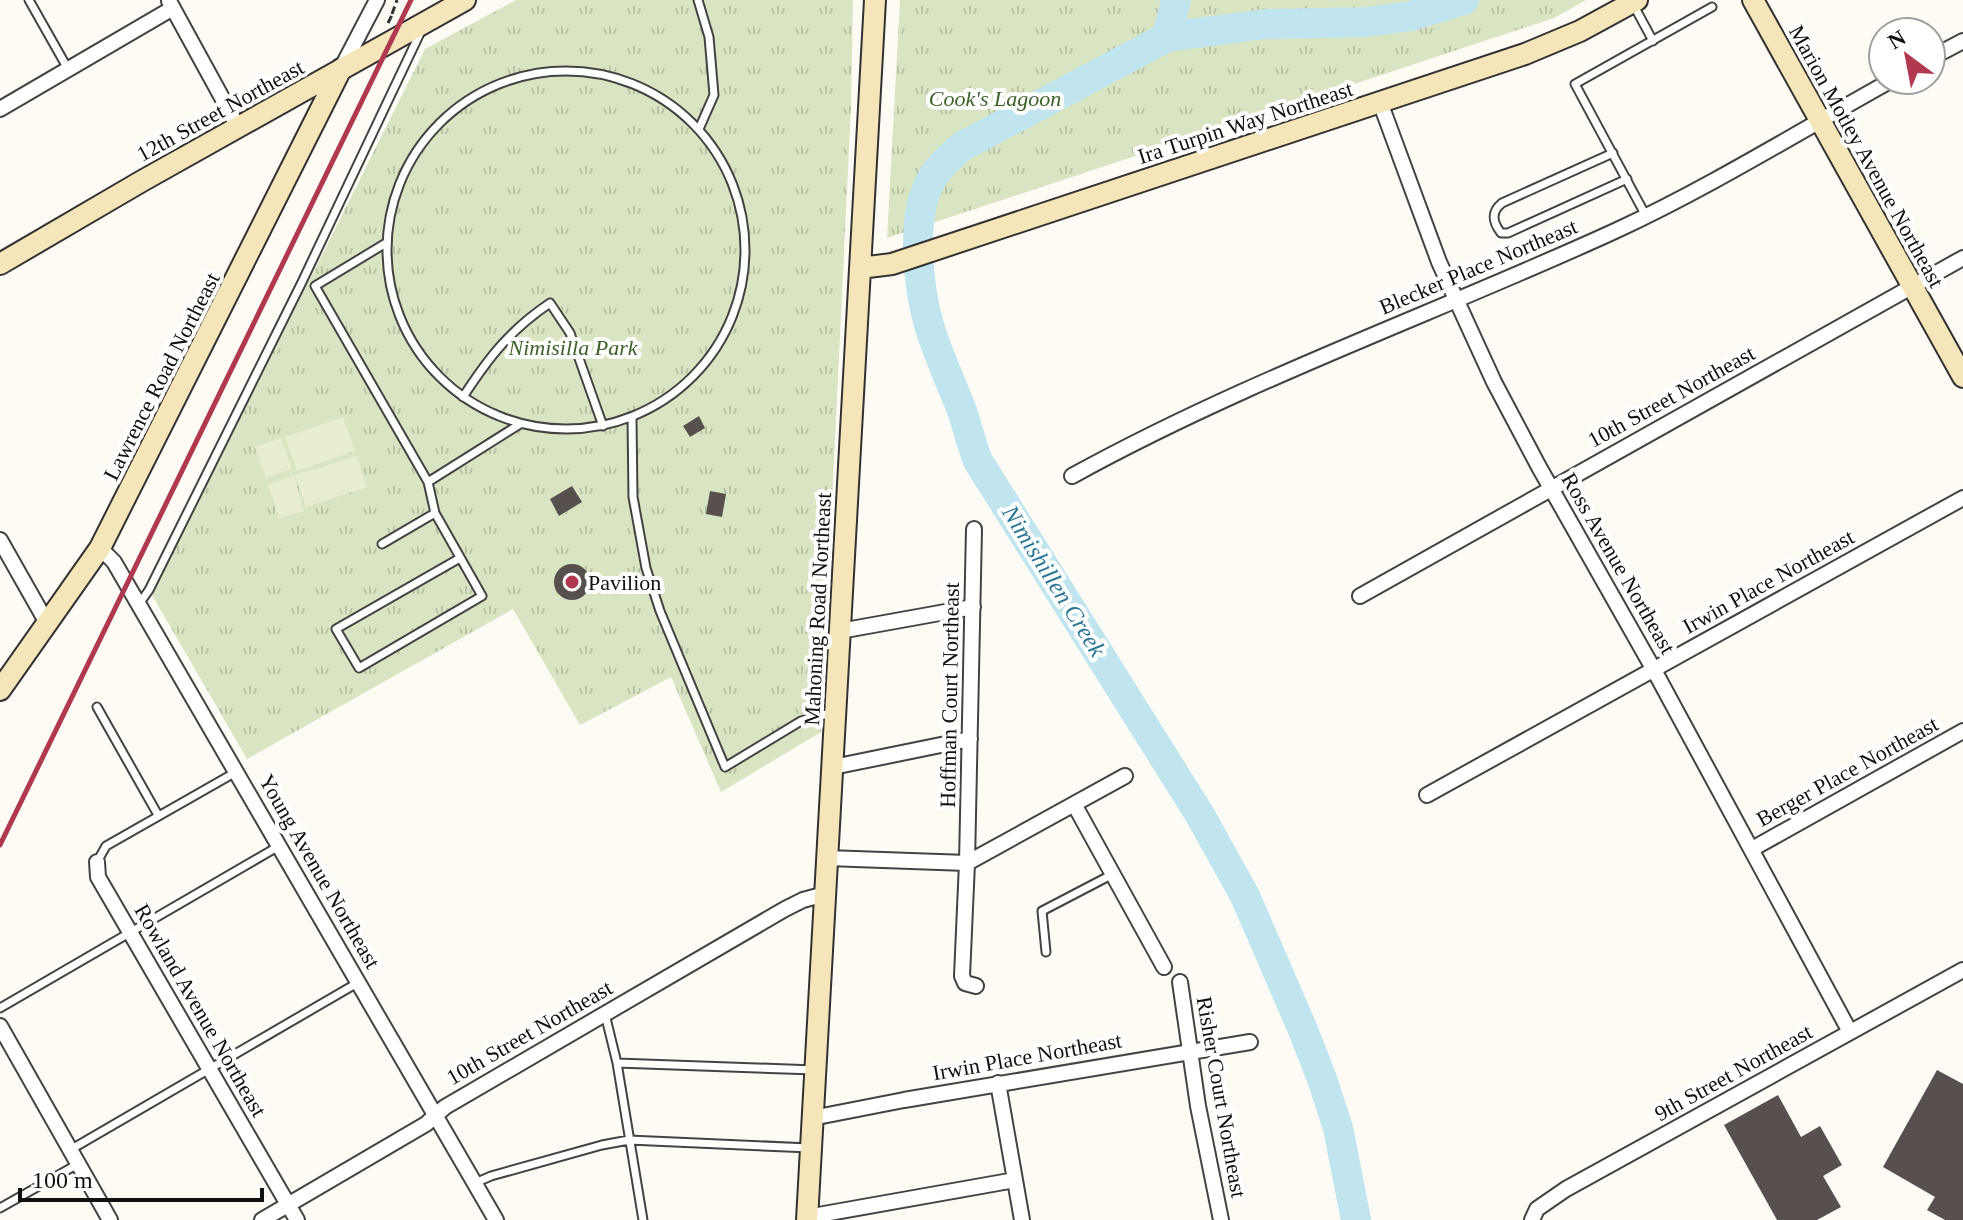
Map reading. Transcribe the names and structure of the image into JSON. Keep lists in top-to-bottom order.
{
  "streets": {
    "street": [
      "12th Street Northeast",
      "Ira Turpin Way Northeast",
      "Marion Motley Avenue Northeast",
      "Blecker Place Northeast",
      "Lawrence Road Northeast",
      "10th Street Northeast",
      "Ross Avenue Northeast",
      "Irwin Place Northeast",
      "Mahoning Road Northeast",
      "Hoffman Court Northeast",
      "Berger Place Northeast",
      "Young Avenue Northeast",
      "Rowland Avenue Northeast",
      "9th Street Northeast",
      "Risher Court Northeast"
    ]
  },
  "crossings": [
    ["12th Street Northeast", "Lawrence Road Northeast"],
    ["Ira Turpin Way Northeast", "Ross Avenue Northeast"],
    ["Ira Turpin Way Northeast", "Mahoning Road Northeast"],
    ["Marion Motley Avenue Northeast", "Blecker Place Northeast"],
    ["Marion Motley Avenue Northeast", "10th Street Northeast"],
    ["Blecker Place Northeast", "Ross Avenue Northeast"],
    ["Lawrence Road Northeast", "Young Avenue Northeast"],
    ["10th Street Northeast", "Ross Avenue Northeast"],
    ["10th Street Northeast", "Mahoning Road Northeast"],
    ["10th Street Northeast", "Young Avenue Northeast"],
    ["10th Street Northeast", "Rowland Avenue Northeast"],
    ["Ross Avenue Northeast", "Irwin Place Northeast"],
    ["Ross Avenue Northeast", "Berger Place Northeast"],
    ["Ross Avenue Northeast", "9th Street Northeast"],
    ["Irwin Place Northeast", "Mahoning Road Northeast"],
    ["Irwin Place Northeast", "Risher Court Northeast"]
  ],
  "water": ["Nimishillen Creek"],
  "parks": ["Cook's Lagoon", "Nimisilla Park"],
  "places": ["Pavilion"],
  "scale_bar": "100 m",
  "north": "top left"
}
